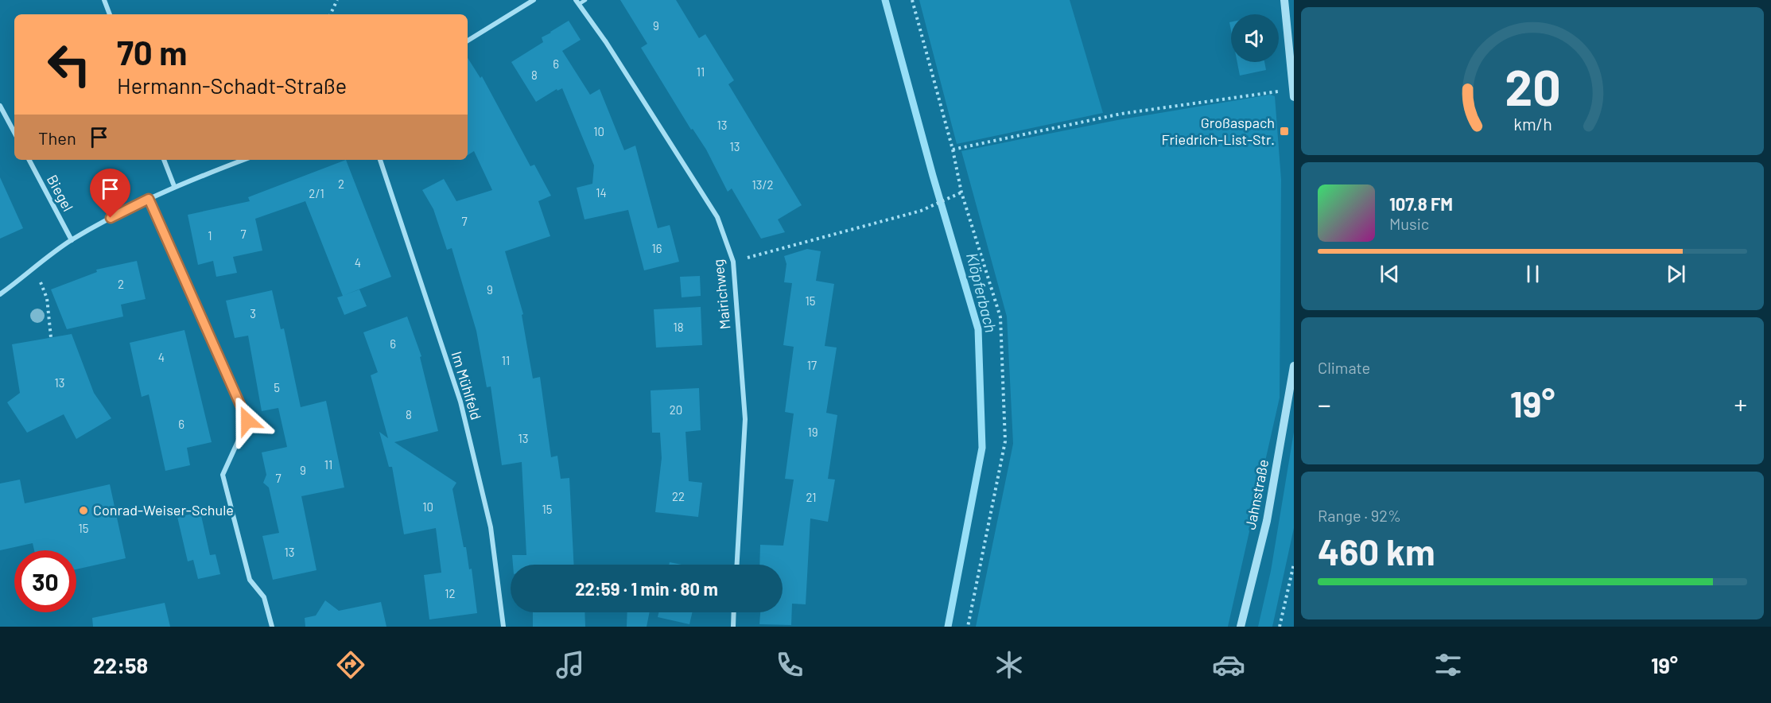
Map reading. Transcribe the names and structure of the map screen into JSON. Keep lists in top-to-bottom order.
{
  "streets": {
    "street": [
      "Biegel",
      "Mairichweg",
      "Im Mühlfeld",
      "Jahnstraße"
    ]
  },
  "water": ["Klöpferbach"],
  "places": {
    "transit": ["Großaspach Friedrich-List-Str."],
    "other": ["Conrad-Weiser-Schule"]
  },
  "house_numbers": [
    "9",
    "6",
    "11",
    "8",
    "13",
    "10",
    "13",
    "2",
    "13/2",
    "14",
    "2/1",
    "7",
    "7",
    "1",
    "16",
    "4",
    "2",
    "9",
    "15",
    "3",
    "18",
    "6",
    "4",
    "11",
    "17",
    "13",
    "5",
    "20",
    "8",
    "6",
    "19",
    "13",
    "11",
    "9",
    "7",
    "22",
    "21",
    "10",
    "15",
    "15",
    "13",
    "12"
  ],
  "page": {
    "turn": ["70 m", "Hermann-Schadt-Straße"],
    "then": "Then",
    "song": ["107.8 FM", "Music"],
    "tile": [
      "Climate",
      ["Range · 92%", "460 km"]
    ],
    "heat": ["−", "19°", "+"],
    "limit": "30",
    "trip": "22:59 · 1 min · 80 m",
    "tabs": ["22:58", "19°"],
    "gauge": ["20", "km/h"]
  }
}
